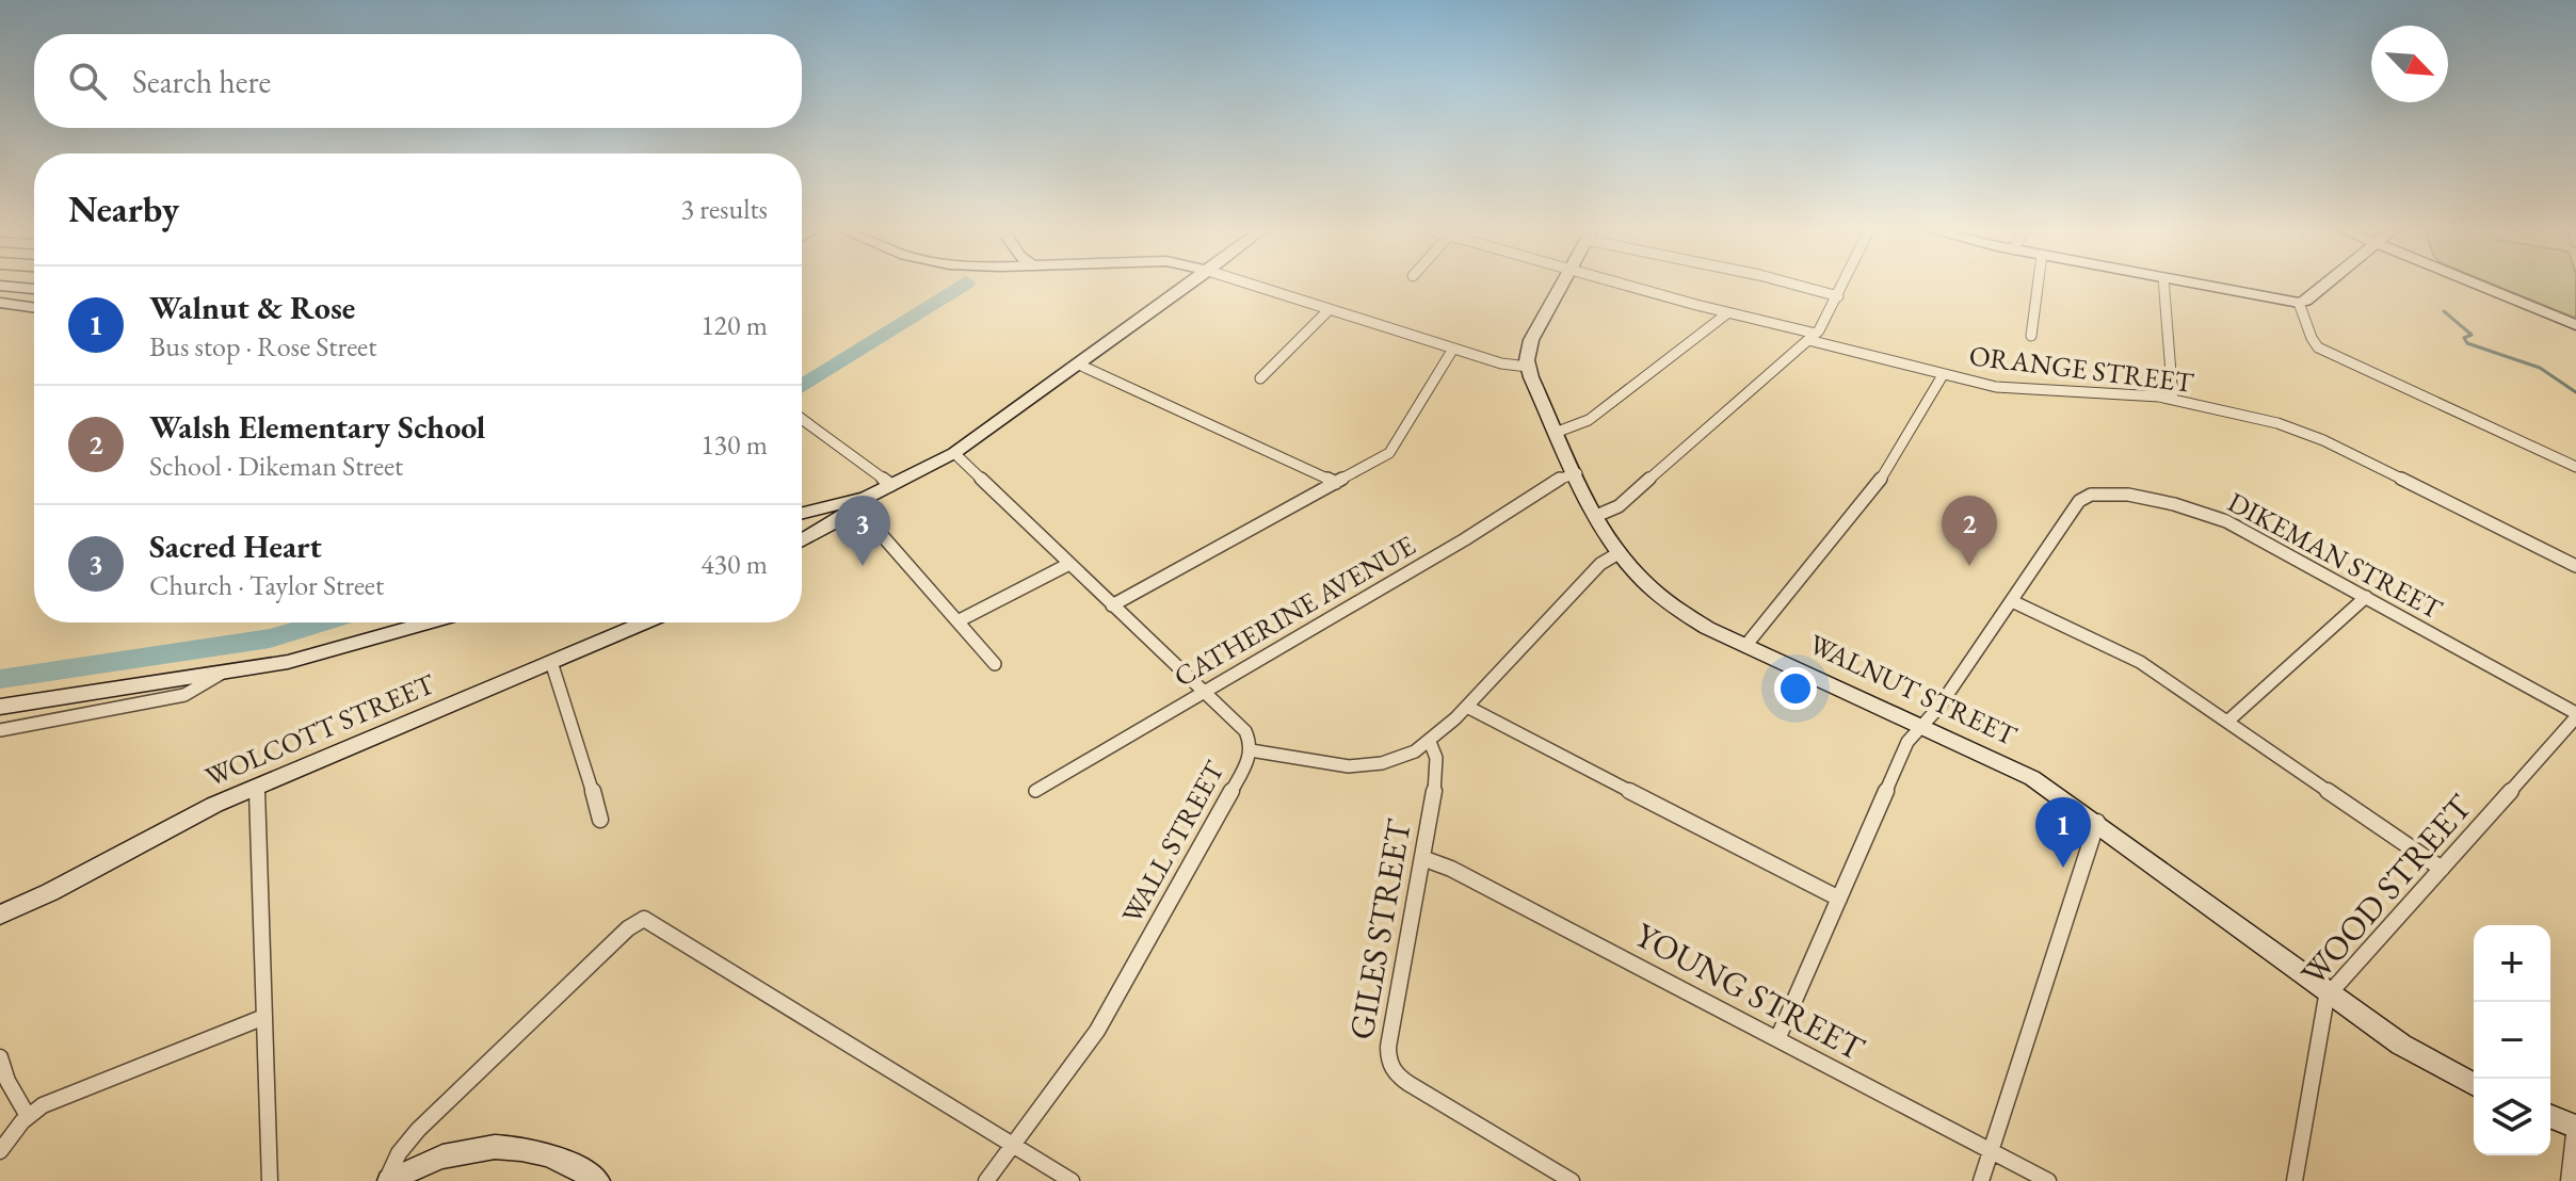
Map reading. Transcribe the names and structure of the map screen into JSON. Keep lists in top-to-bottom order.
{
  "streets": {
    "main road": ["WALNUT STREET", "WOLCOTT STREET"],
    "street": [
      "ORANGE STREET",
      "DIKEMAN STREET",
      "CATHERINE AVENUE",
      "WALL STREET",
      "WOOD STREET",
      "GILES STREET",
      "YOUNG STREET"
    ]
  },
  "crossings": [
    ["DIKEMAN STREET", "WALNUT STREET"],
    ["DIKEMAN STREET", "WOOD STREET"],
    ["DIKEMAN STREET", "YOUNG STREET"],
    ["CATHERINE AVENUE", "WALNUT STREET"],
    ["CATHERINE AVENUE", "WALL STREET"],
    ["WALNUT STREET", "WOOD STREET"],
    ["GILES STREET", "YOUNG STREET"]
  ],
  "north": "bottom right",
  "page": {
    "search": "Search here",
    "heading": ["Nearby", "3 results"],
    "list": [
      {
        "mark": "1",
        "name": "Walnut & Rose",
        "note": "Bus stop · Rose Street",
        "value": "120 m"
      },
      {
        "mark": "2",
        "name": "Walsh Elementary School",
        "note": "School · Dikeman Street",
        "value": "130 m"
      },
      {
        "mark": "3",
        "name": "Sacred Heart",
        "note": "Church · Taylor Street",
        "value": "430 m"
      }
    ],
    "pins": ["2", "3", "1"],
    "map_buttons": ["+", "−"]
  }
}
